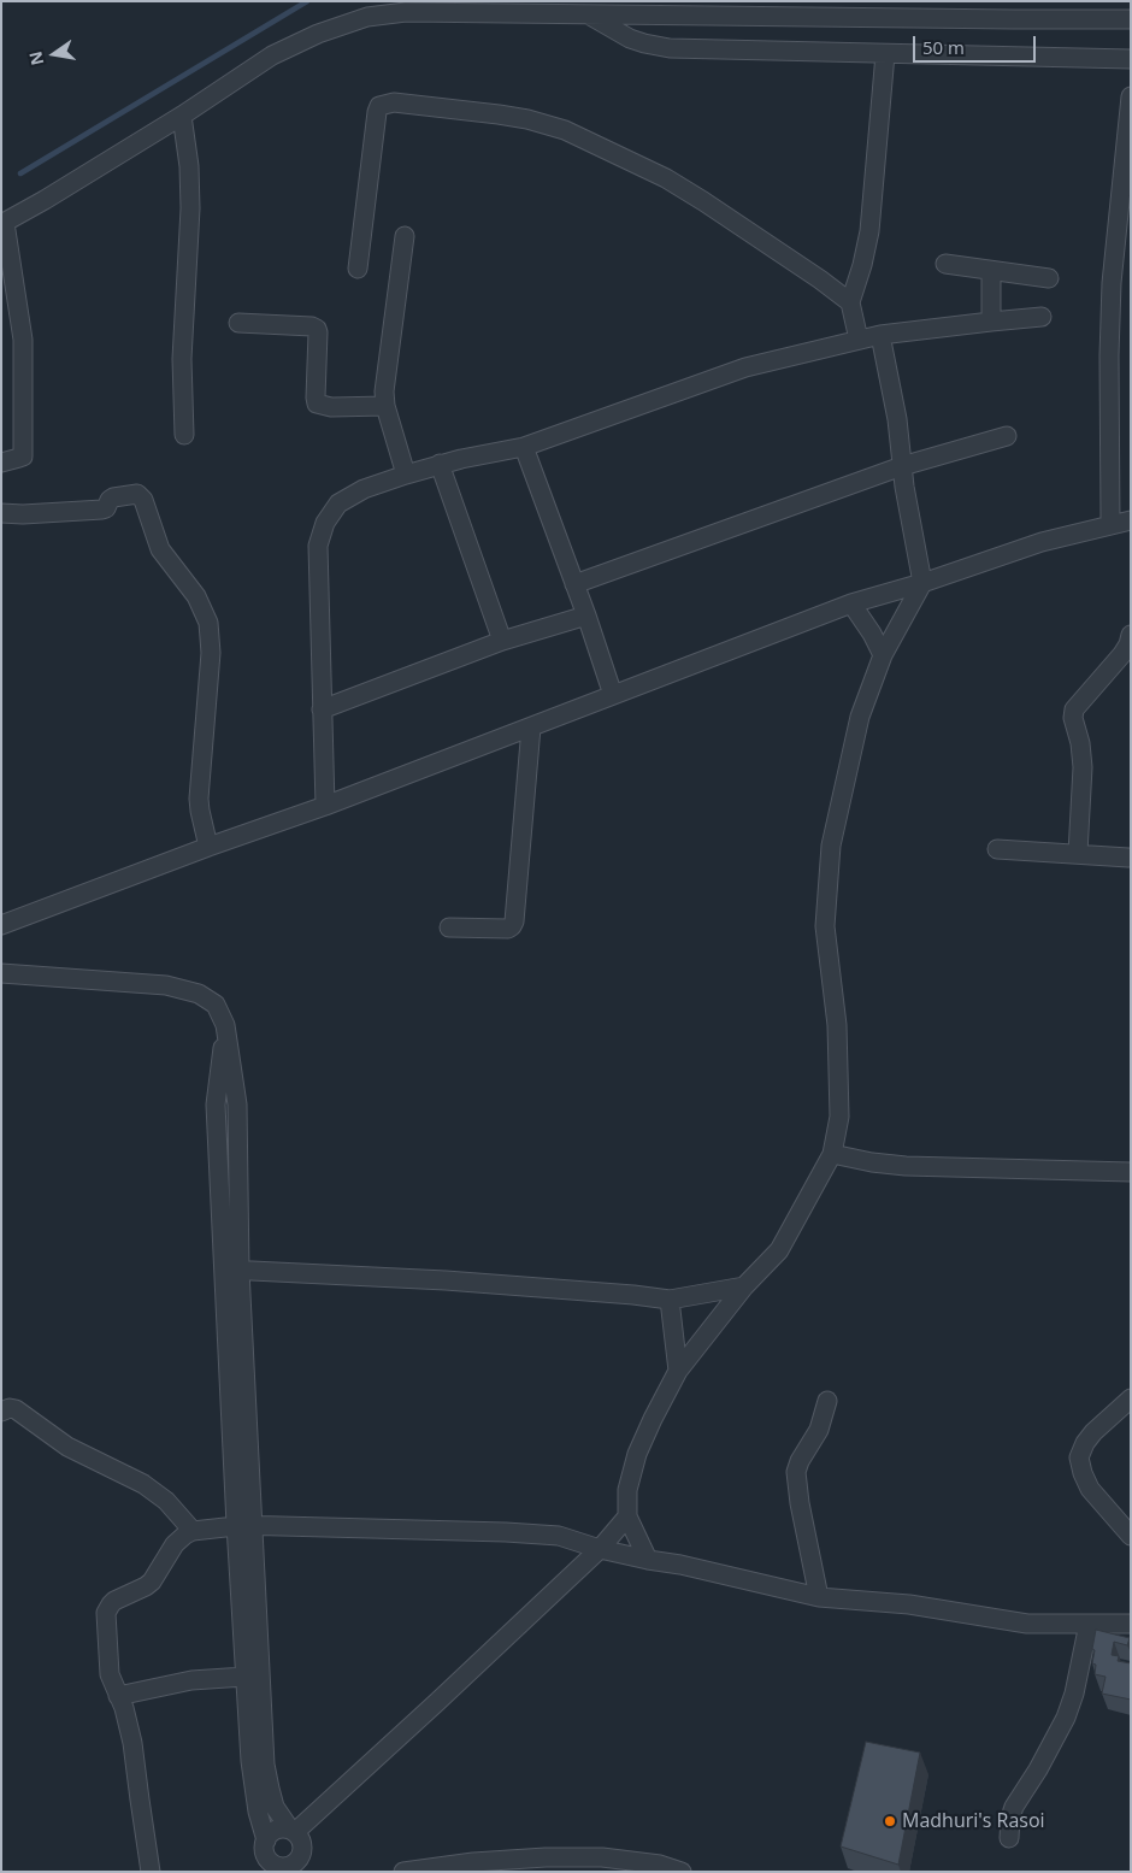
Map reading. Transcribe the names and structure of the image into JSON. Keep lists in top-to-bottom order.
{
  "places": ["Madhuri's Rasoi"],
  "scale_bar": "50 m",
  "north": "left"
}
